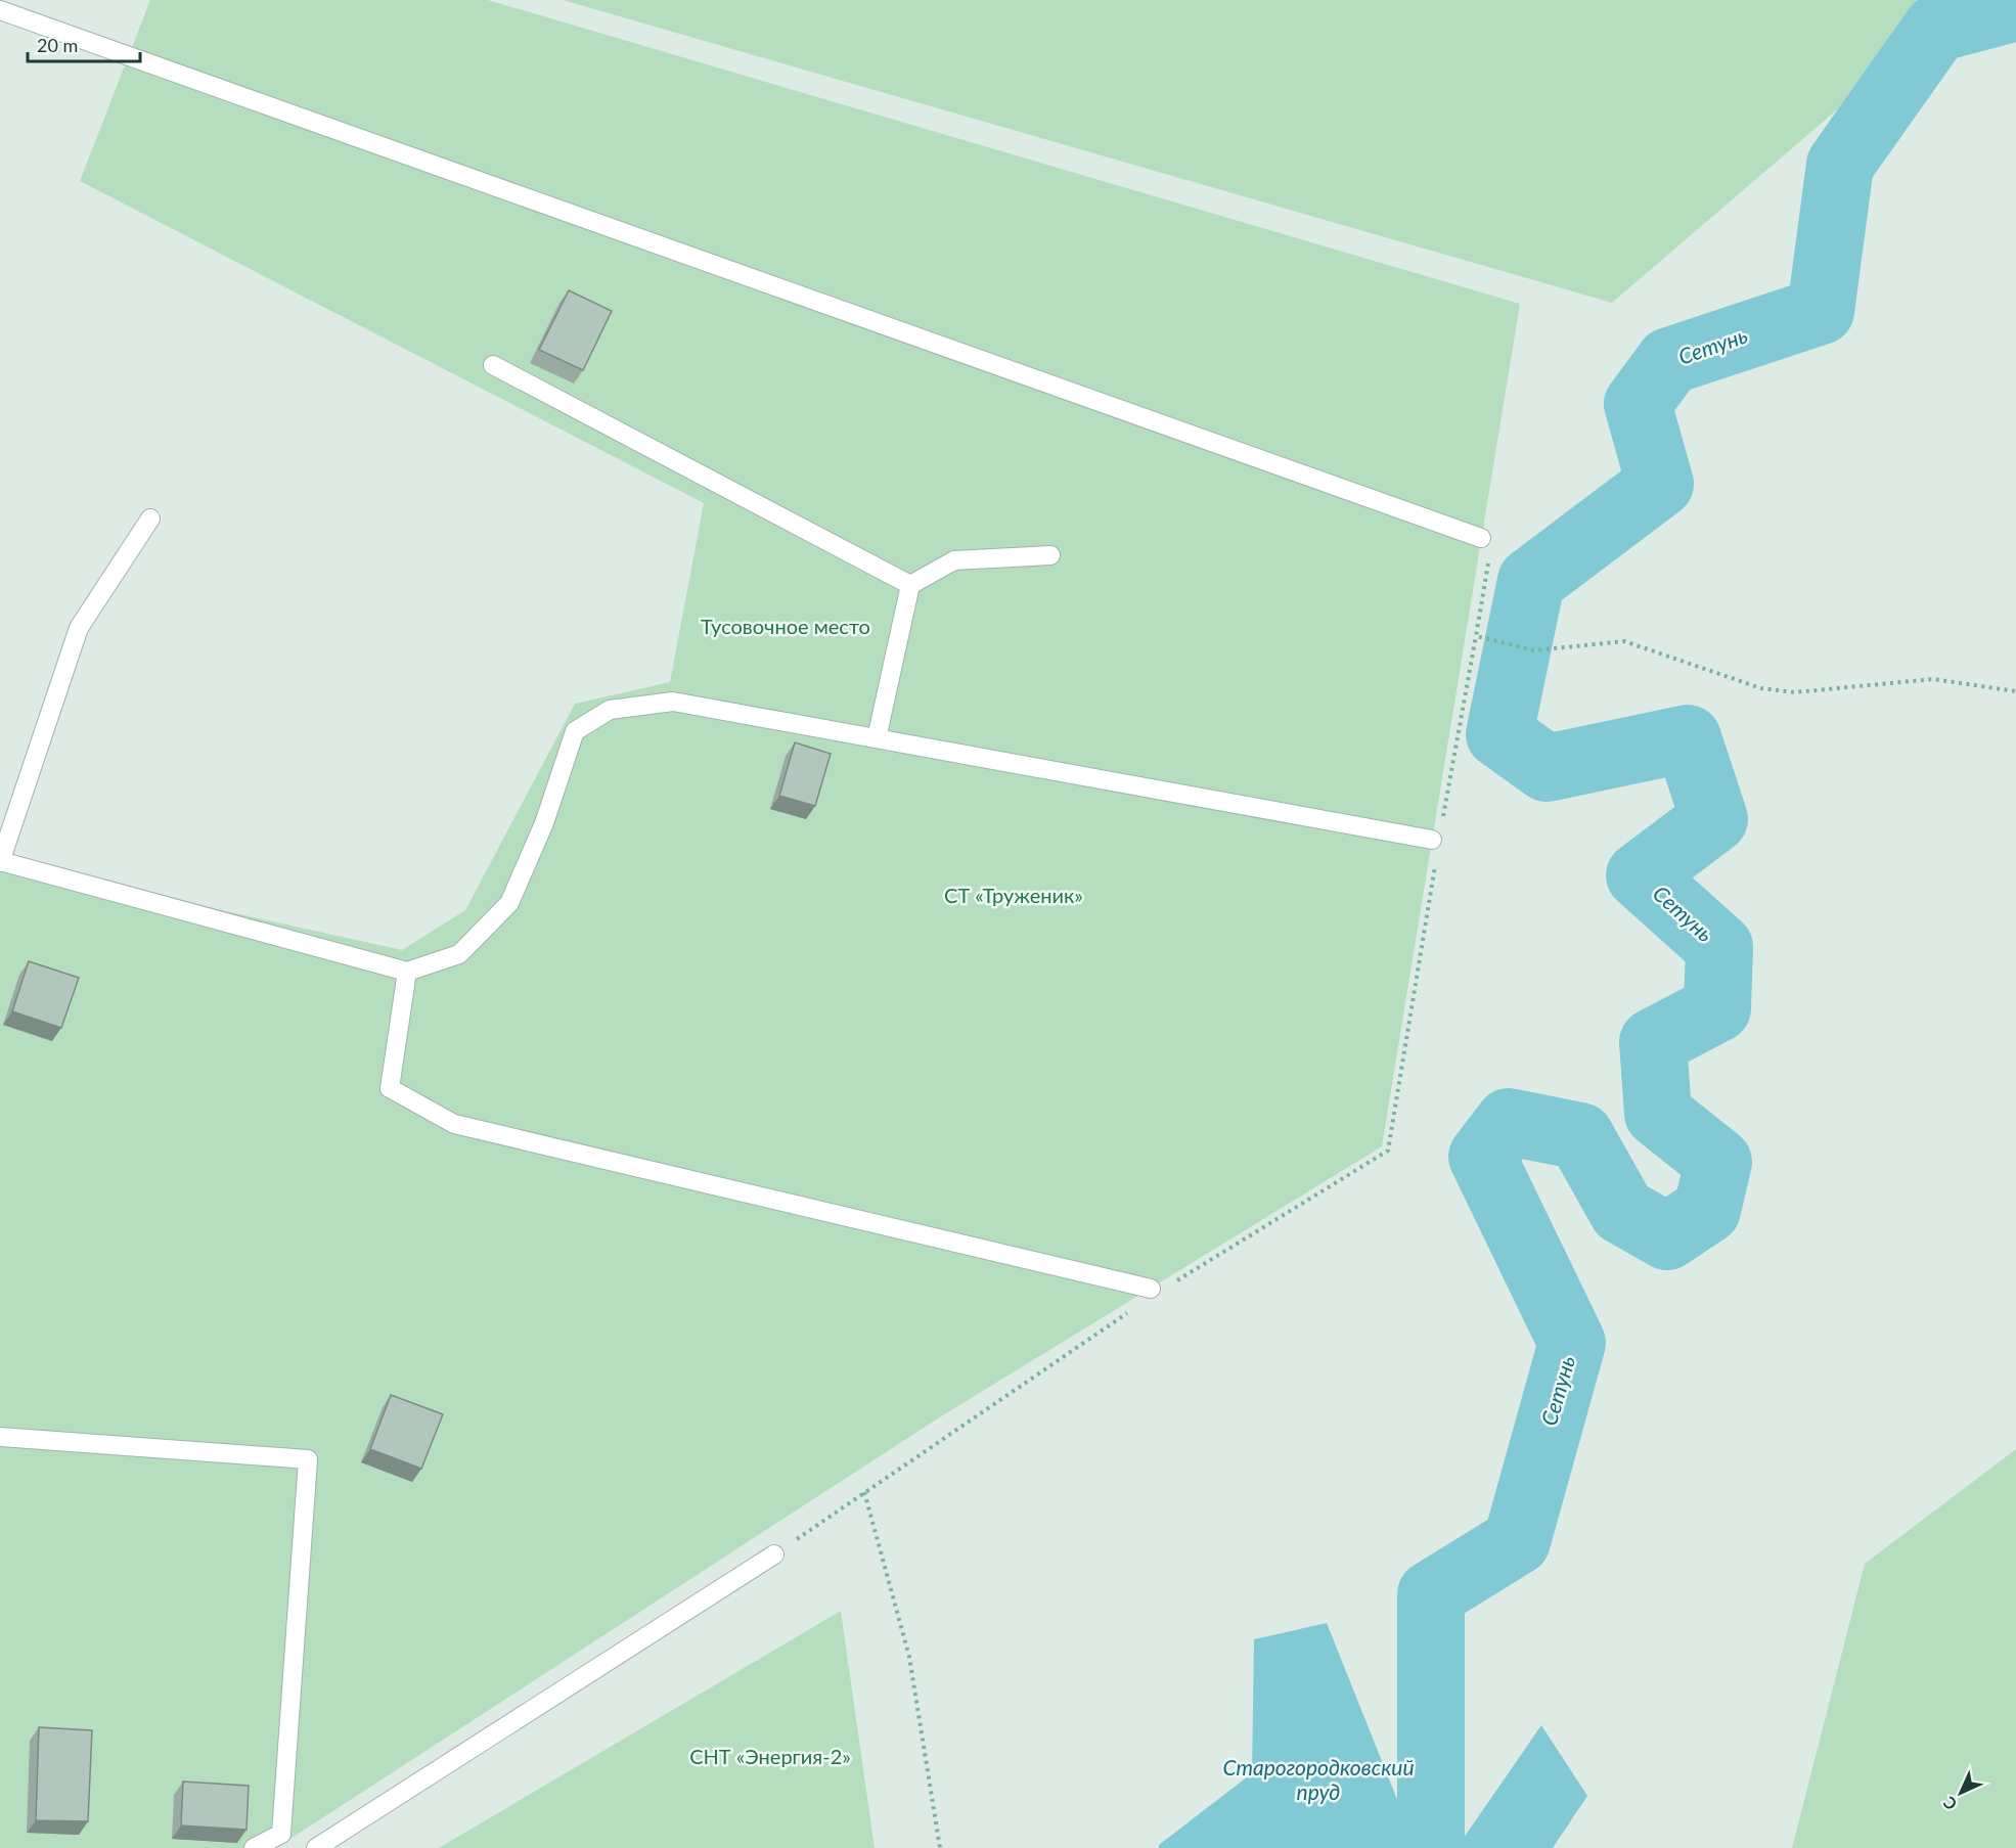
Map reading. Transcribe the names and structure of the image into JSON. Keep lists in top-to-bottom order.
{
  "water": ["Сетунь", "Старогородковский пруд"],
  "parks": ["Тусовочное место", "СТ «Труженик»", "СНТ «Энергия-2»"],
  "scale_bar": "20 m",
  "north": "bottom left"
}
